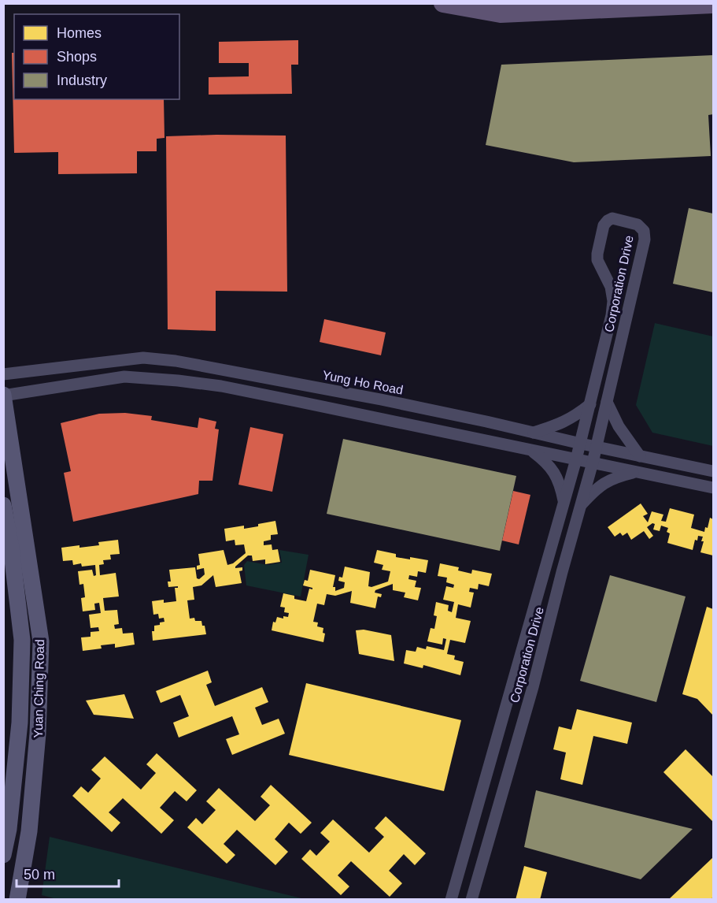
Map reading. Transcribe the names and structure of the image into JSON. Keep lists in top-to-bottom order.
{
  "streets": {
    "street": ["Corporation Drive", "Yung Ho Road", "Yuan Ching Road"]
  },
  "crossings": [
    ["Corporation Drive", "Yung Ho Road"]
  ],
  "legend": ["Homes", "Shops", "Industry"],
  "scale_bar": "50 m"
}
